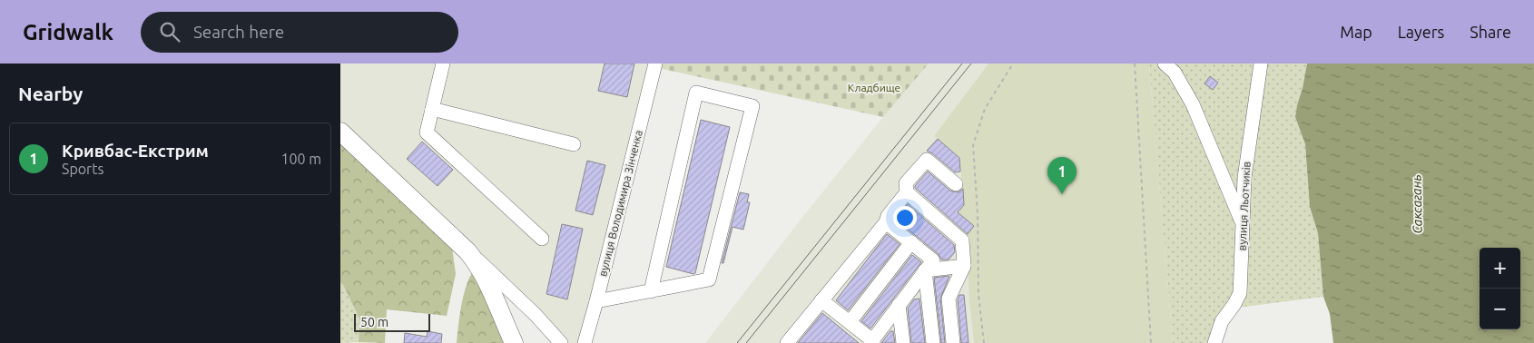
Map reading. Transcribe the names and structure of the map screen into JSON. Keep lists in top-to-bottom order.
{
  "streets": {
    "street": ["вулиця Володимира Зінченка", "вулиця Льотчиків"]
  },
  "water": ["Саксагань"],
  "parks": ["Кладбище"],
  "scale_bar": "50 m",
  "page": {
    "header": "Gridwalk",
    "search": "Search here",
    "nav": ["Map", "Layers", "Share"],
    "heading": "Nearby",
    "list": [
      {
        "mark": "1",
        "name": "Кривбас-Екстрим",
        "note": "Sports",
        "value": "100 m"
      }
    ],
    "pins": "1",
    "map_buttons": ["+", "−"],
    "scale": "50 m"
  }
}
